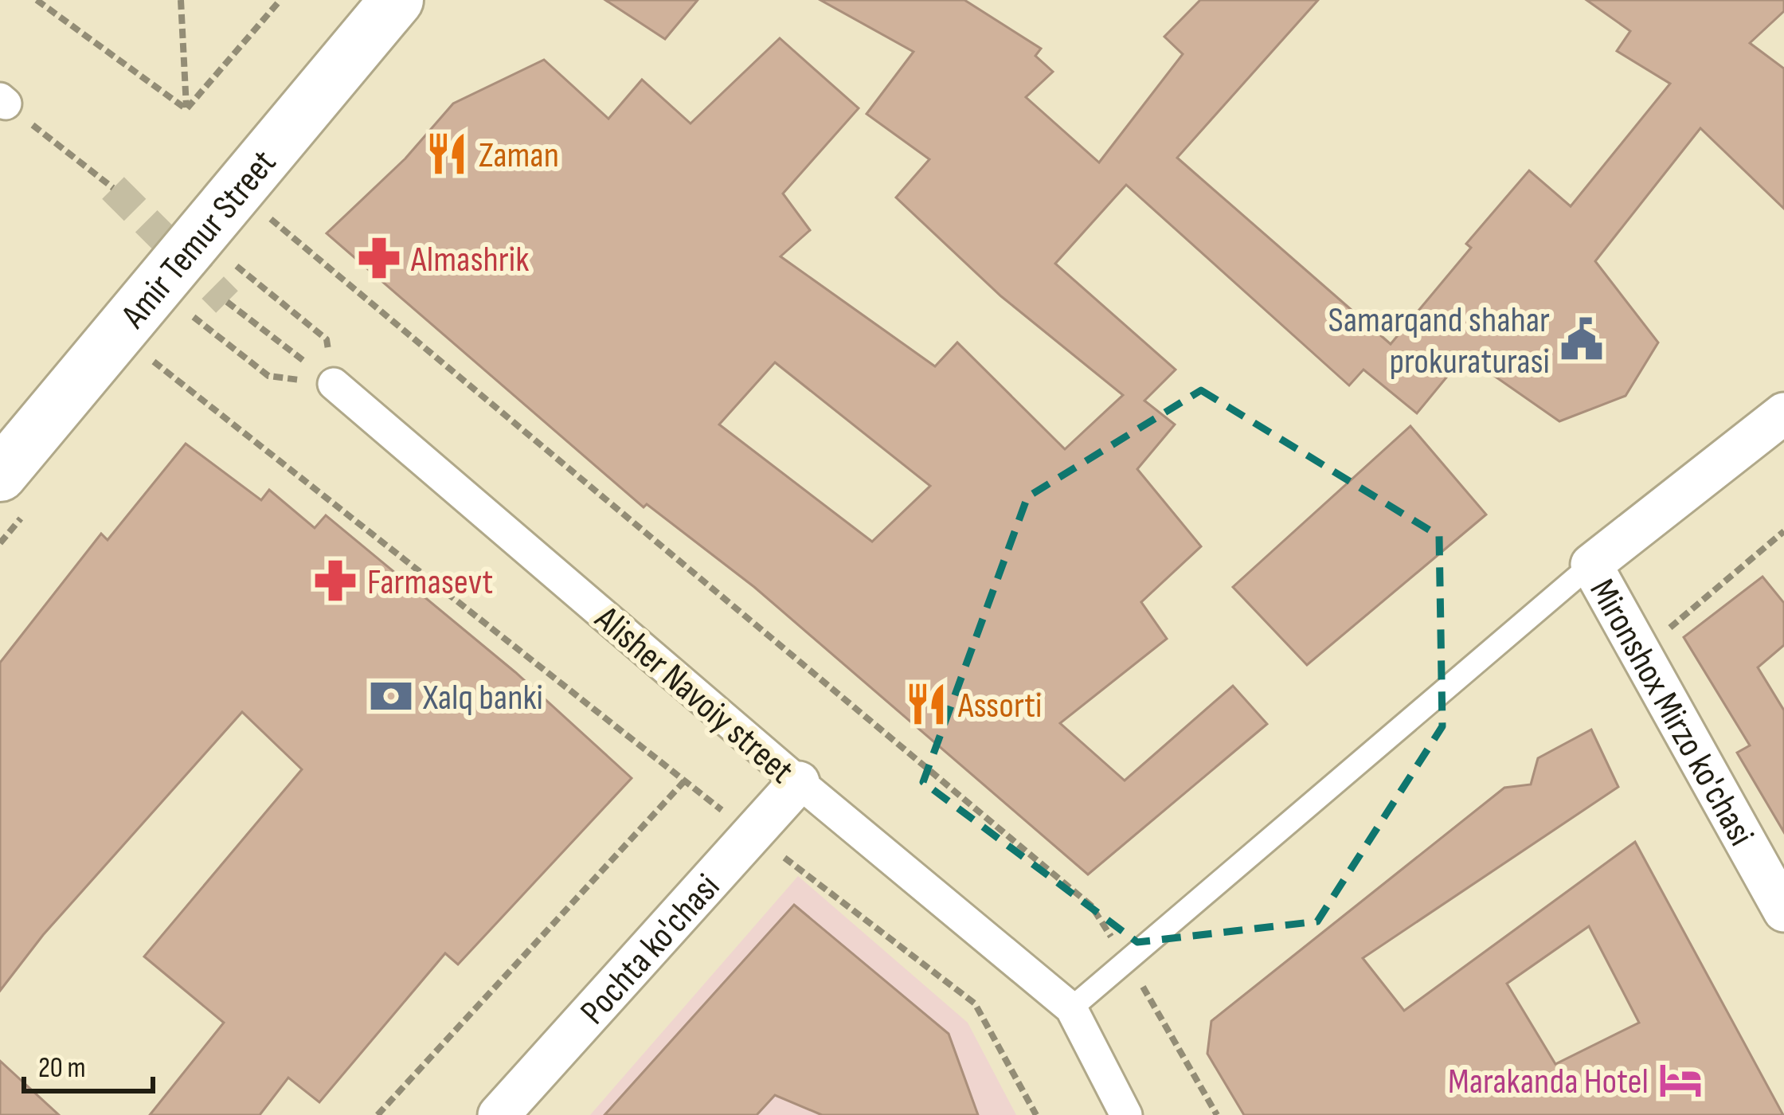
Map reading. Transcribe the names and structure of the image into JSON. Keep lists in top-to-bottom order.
{
  "streets": {
    "main road": ["Amir Temur Street"],
    "street": ["Alisher Navoiy street", "Mironshox Mirzo ko'chasi", "Pochta ko'chasi"]
  },
  "crossings": [
    ["Alisher Navoiy street", "Pochta ko'chasi"]
  ],
  "places": {
    "restaurant": ["Zaman", "Assorti"],
    "pharmacy": ["Almashrik", "Farmasevt"],
    "public building": ["Samarqand shahar prokuraturasi"],
    "bank": ["Xalq banki"],
    "hotel": ["Marakanda Hotel"]
  },
  "scale_bar": "20 m"
}
